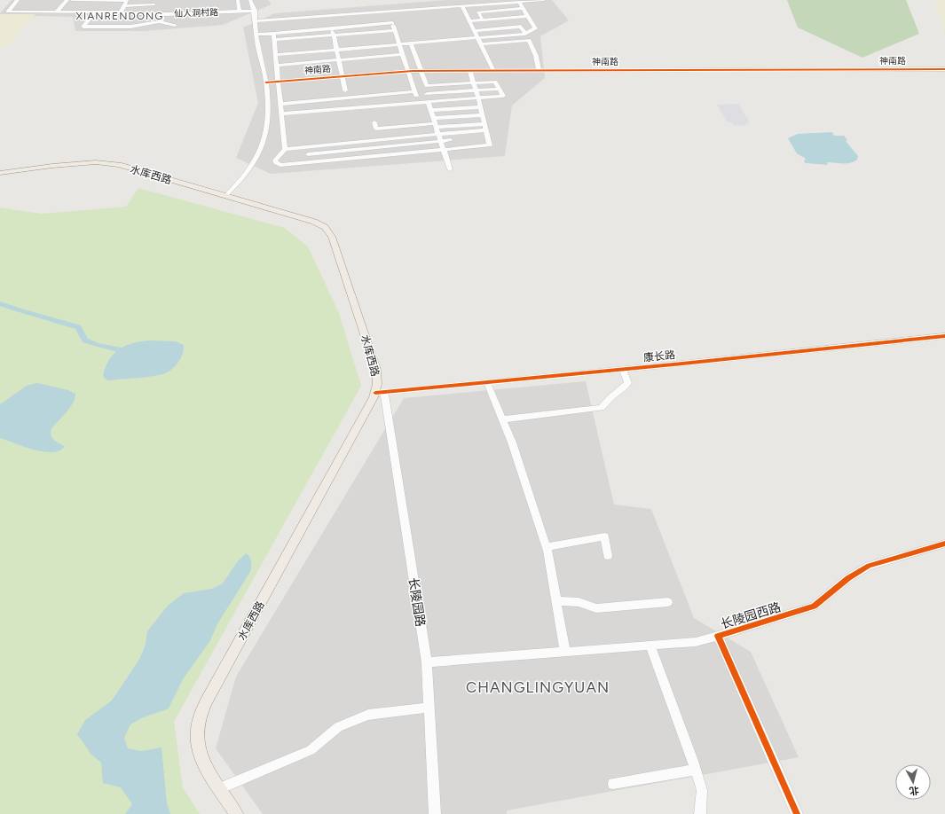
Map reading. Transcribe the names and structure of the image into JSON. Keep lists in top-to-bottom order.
{
  "streets": {
    "main road": ["水库西路"],
    "street": [
      "仙人洞村路",
      "神南路",
      "康长路",
      "长陵园路",
      "长陵园西路"
    ]
  },
  "crossings": [
    ["水库西路", "康长路"],
    ["水库西路", "长陵园路"],
    ["康长路", "长陵园路"]
  ],
  "districts": ["XIANRENDONG", "CHANGLINGYUAN"],
  "north": "bottom"
}
